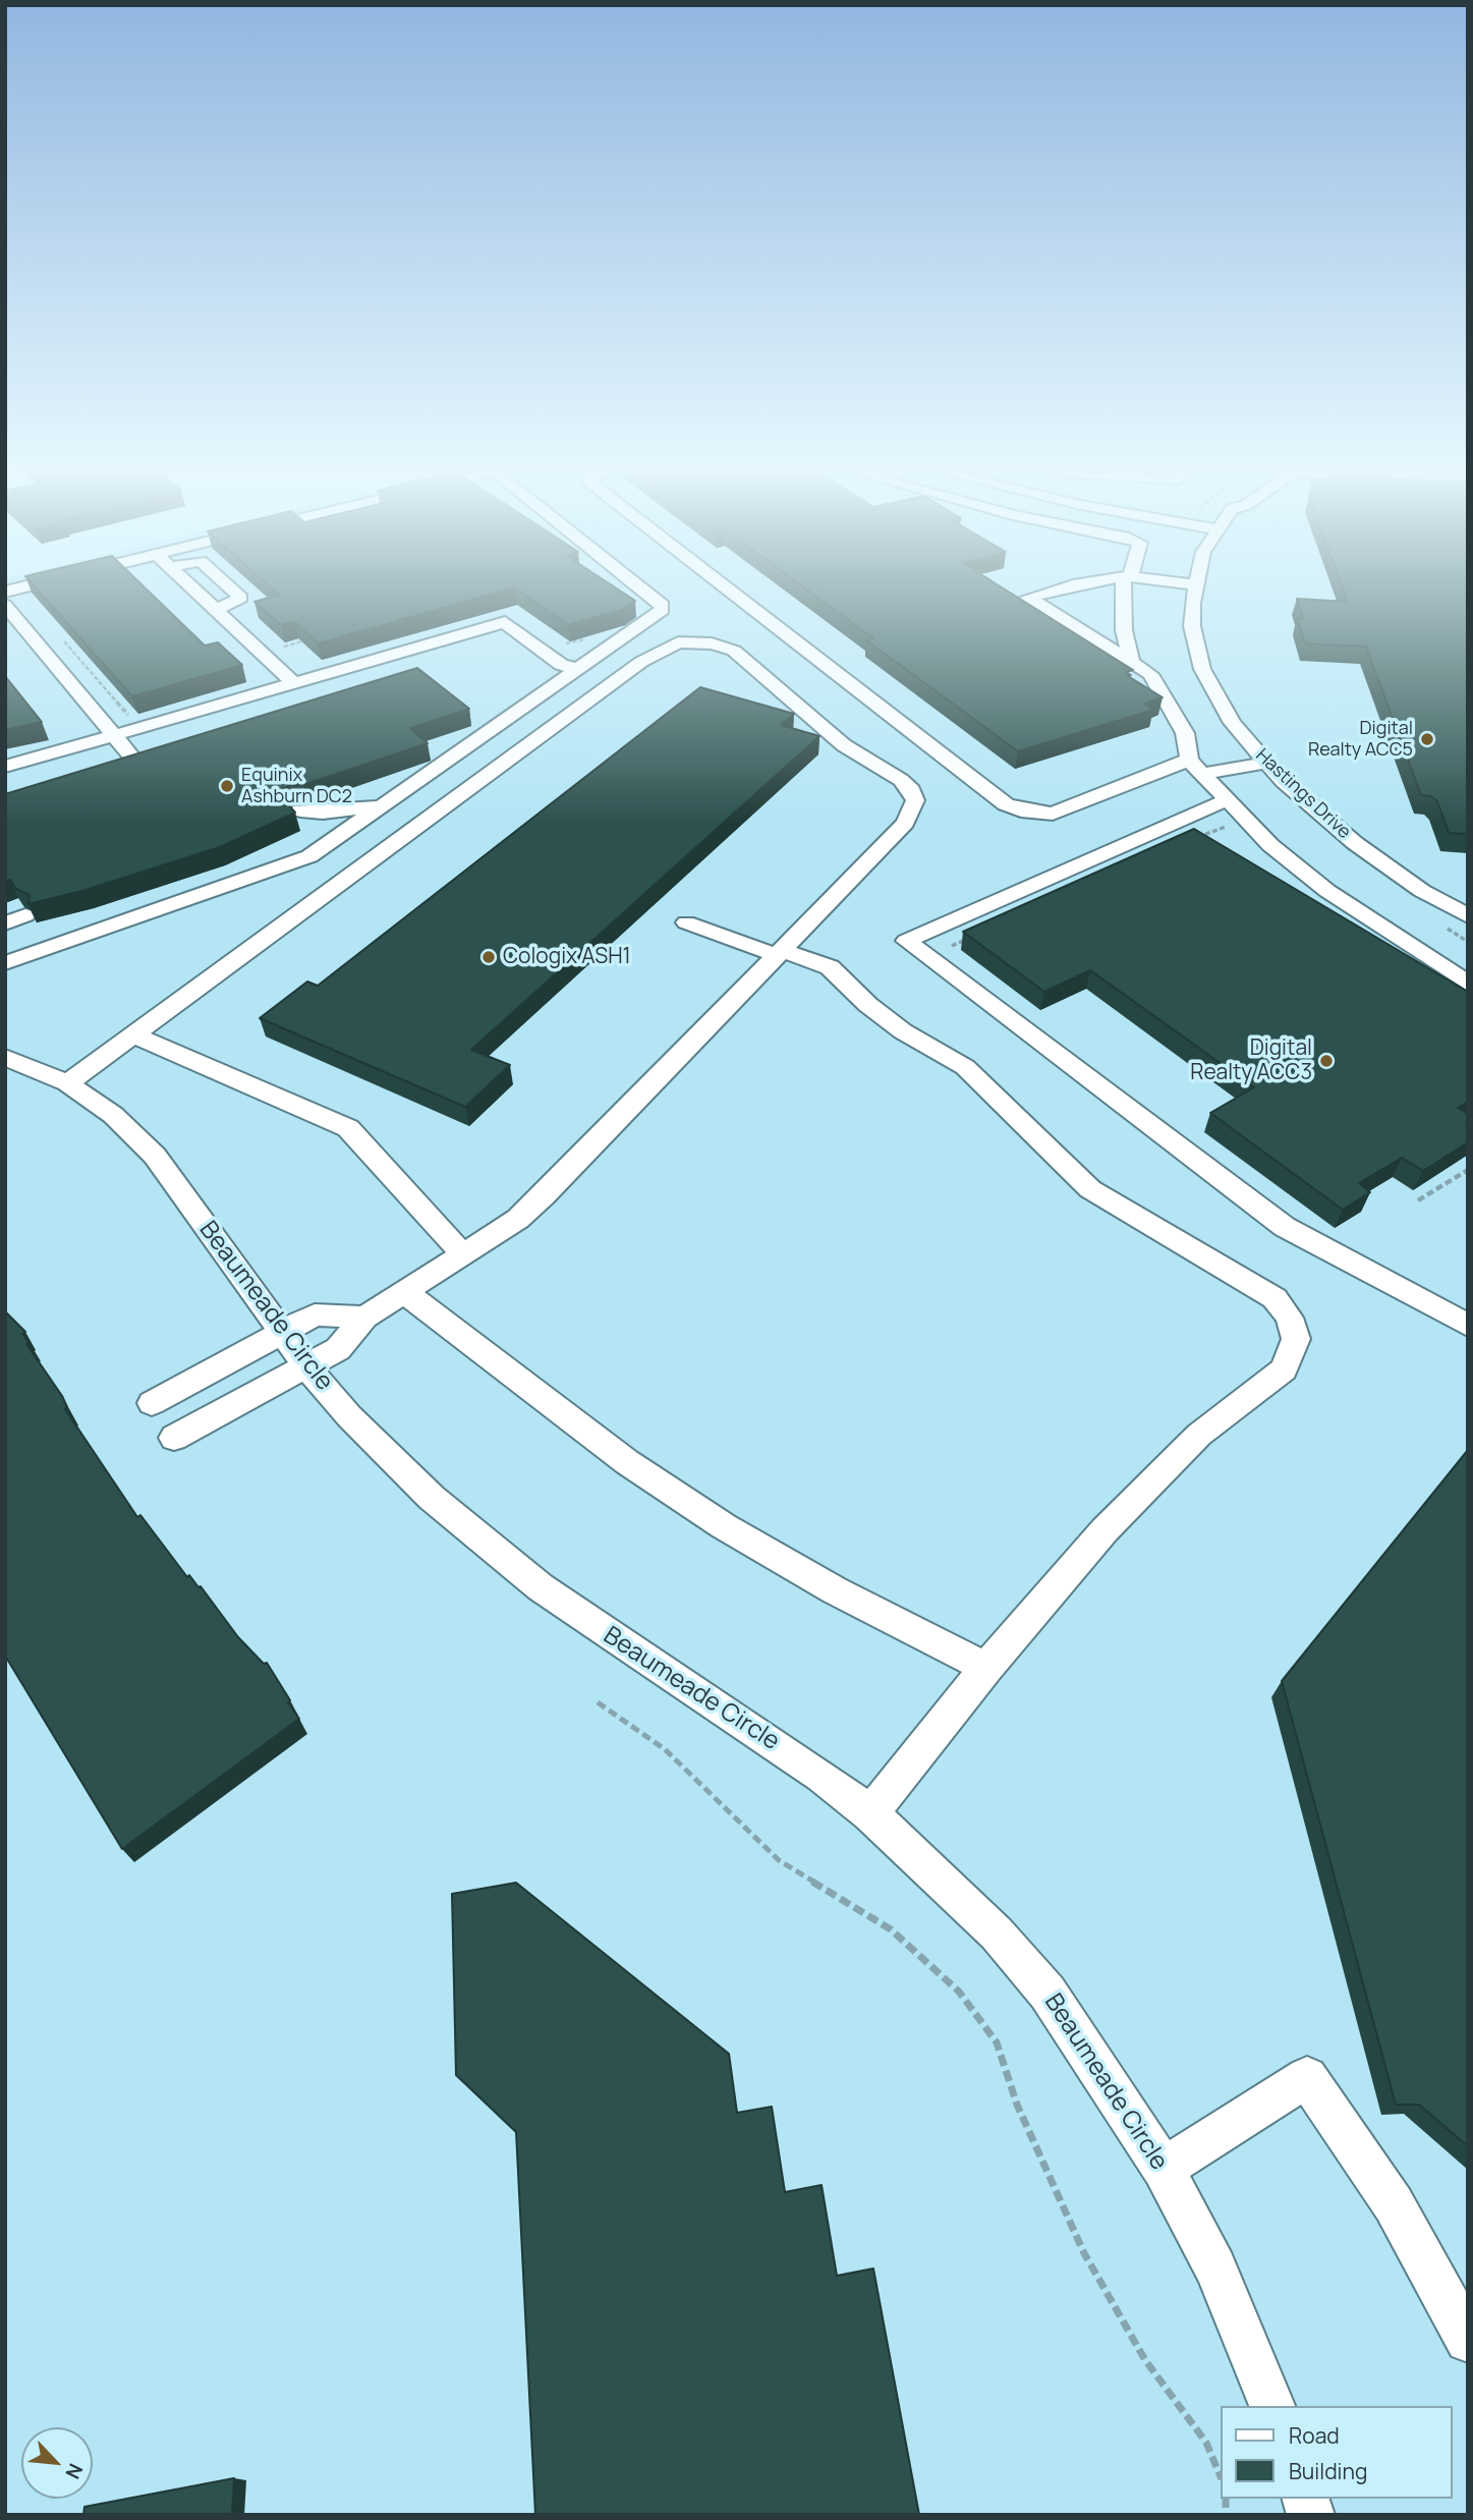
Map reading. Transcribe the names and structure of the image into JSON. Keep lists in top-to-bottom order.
{
  "streets": {
    "street": ["Hastings Drive", "Beaumeade Circle"]
  },
  "places": [
    "Digital Realty ACC5",
    "Equinix Ashburn DC2",
    "Cologix ASH1",
    "Digital Realty ACC3"
  ],
  "legend": ["Road", "Building"],
  "north": "bottom right"
}
